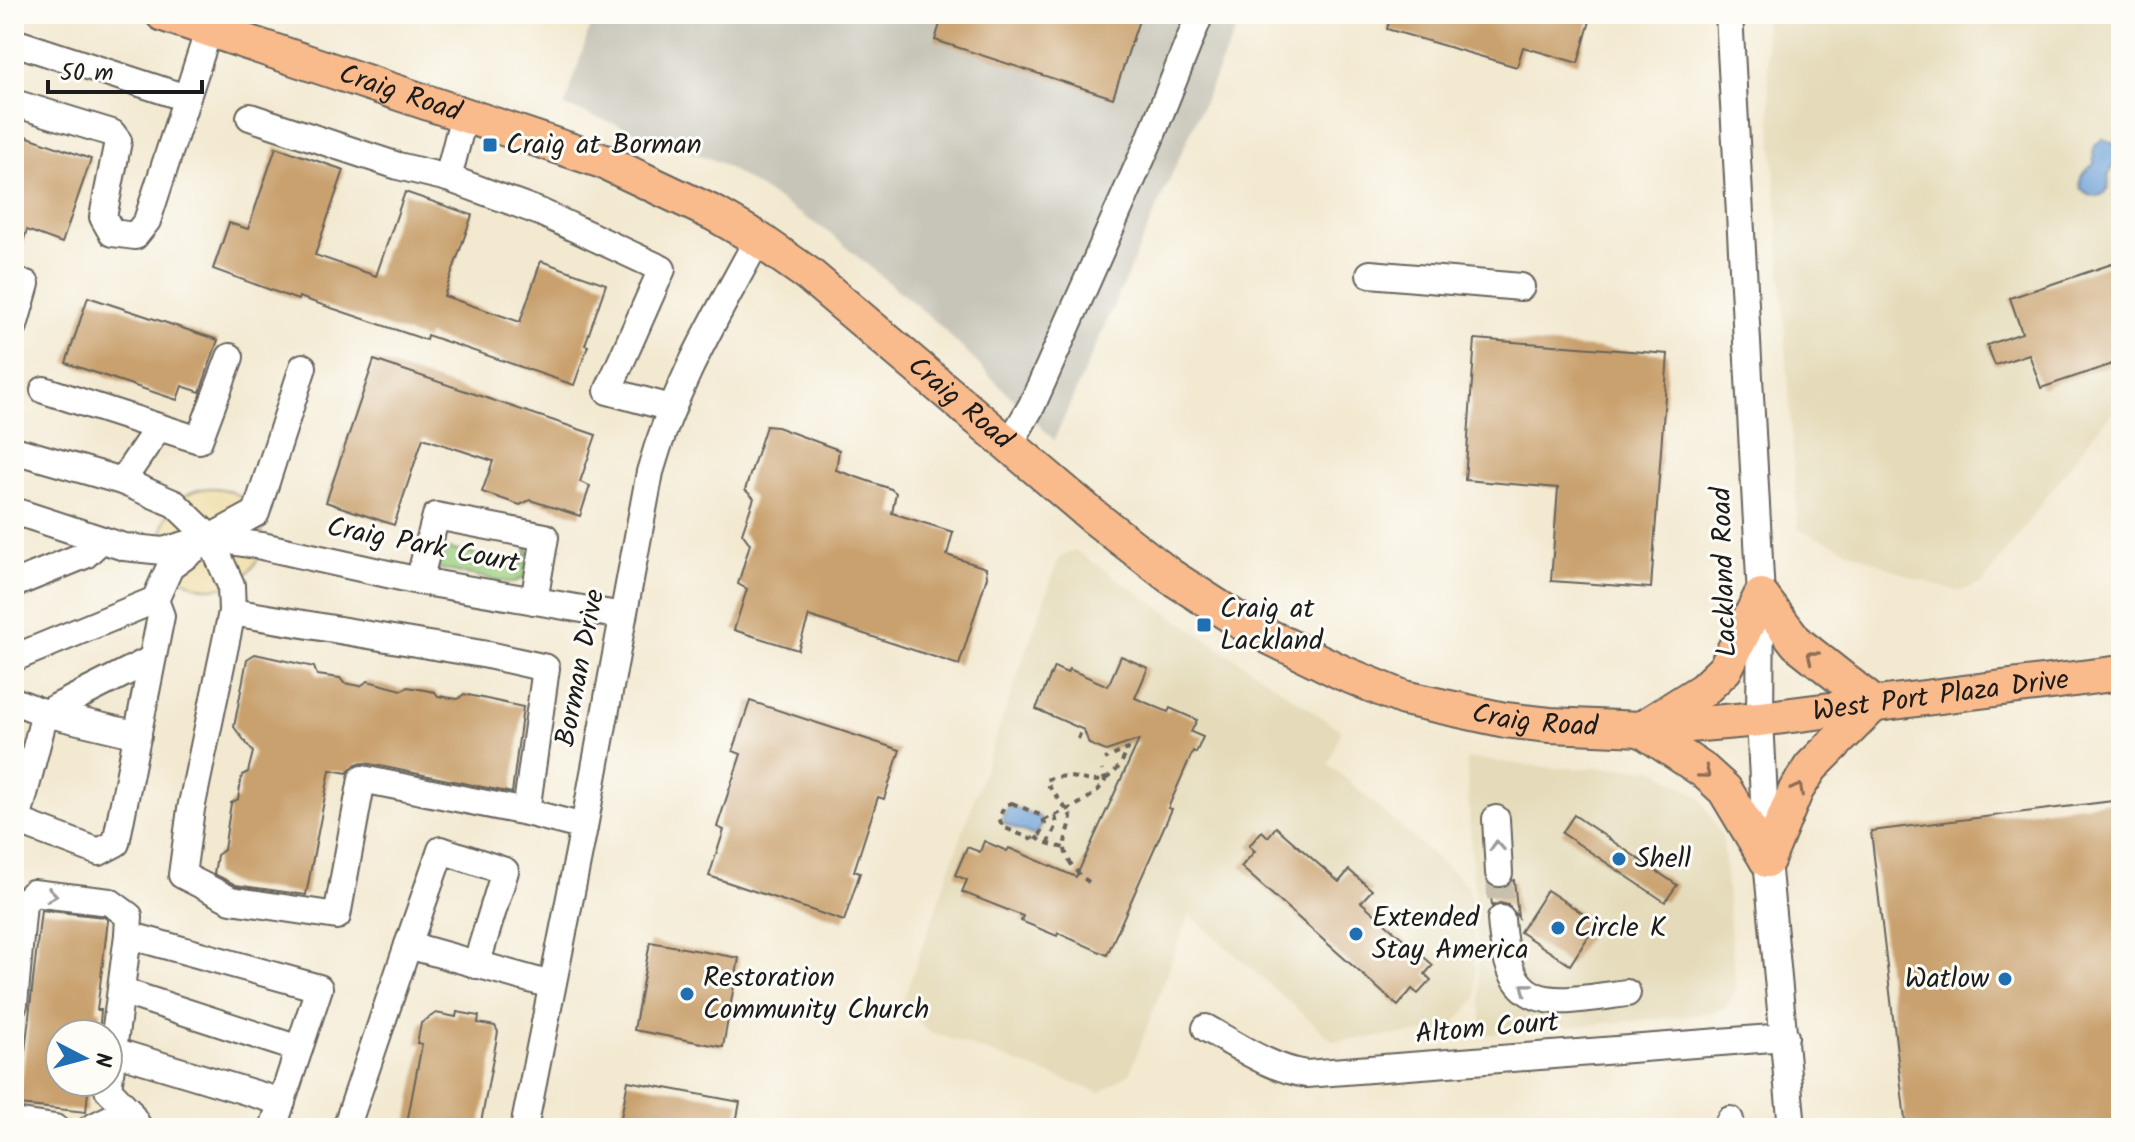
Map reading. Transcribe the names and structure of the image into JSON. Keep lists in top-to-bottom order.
{
  "streets": {
    "main road": ["Craig Road", "West Port Plaza Drive"],
    "street": [
      "Craig Park Court",
      "Lackland Road",
      "Borman Drive",
      "Altom Court"
    ]
  },
  "crossings": [
    ["Craig Road", "Lackland Road"],
    ["Craig Road", "Borman Drive"],
    ["Craig Road", "West Port Plaza Drive"],
    ["Craig Park Court", "Borman Drive"],
    ["Lackland Road", "West Port Plaza Drive"],
    ["Lackland Road", "Altom Court"]
  ],
  "places": {
    "transit": ["Craig at Borman", "Craig at Lackland"],
    "other": [
      "Shell",
      "Circle K",
      "Extended Stay America",
      "Watlow",
      "Restoration Community Church"
    ]
  },
  "scale_bar": "50 m",
  "north": "right"
}
